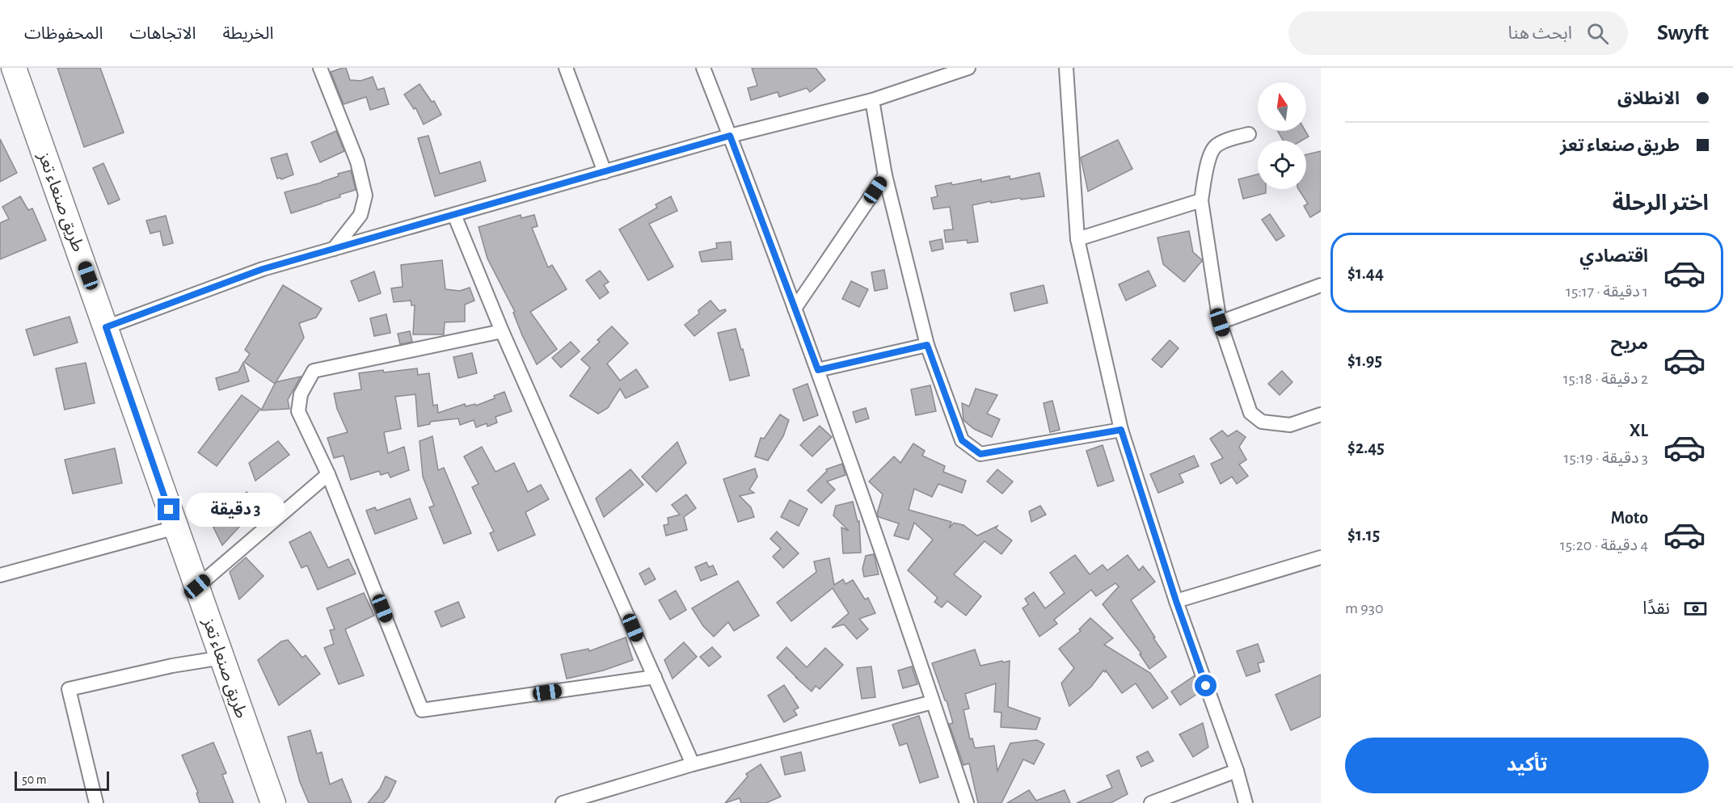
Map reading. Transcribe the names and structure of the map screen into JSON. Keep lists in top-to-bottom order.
{
  "streets": {
    "highway": ["طريق صنعاء تعز"]
  },
  "scale_bar": "50 m",
  "north": "top",
  "page": {
    "header": "Swyft",
    "search": "ابحث هنا",
    "nav": ["الخريطة", "الاتجاهات", "المحفوظات"],
    "banner": ["الانطلاق", "طريق صنعاء تعز"],
    "heading": "اختر الرحلة",
    "list": [
      {
        "name": "اقتصادي",
        "note": "1 دقيقة · 15:17",
        "value": "$1.44"
      },
      {
        "name": "مريح",
        "note": "2 دقيقة · 15:18",
        "value": "$1.95"
      },
      {
        "name": "XL",
        "note": "3 دقيقة · 15:19",
        "value": "$2.45"
      },
      {
        "name": "Moto",
        "note": "4 دقيقة · 15:20",
        "value": "$1.15"
      }
    ],
    "bubble": "3 دقيقة",
    "pay": ["نقدًا", "930 m"],
    "buttons": "تأكيد",
    "scale": "50 m"
  }
}
